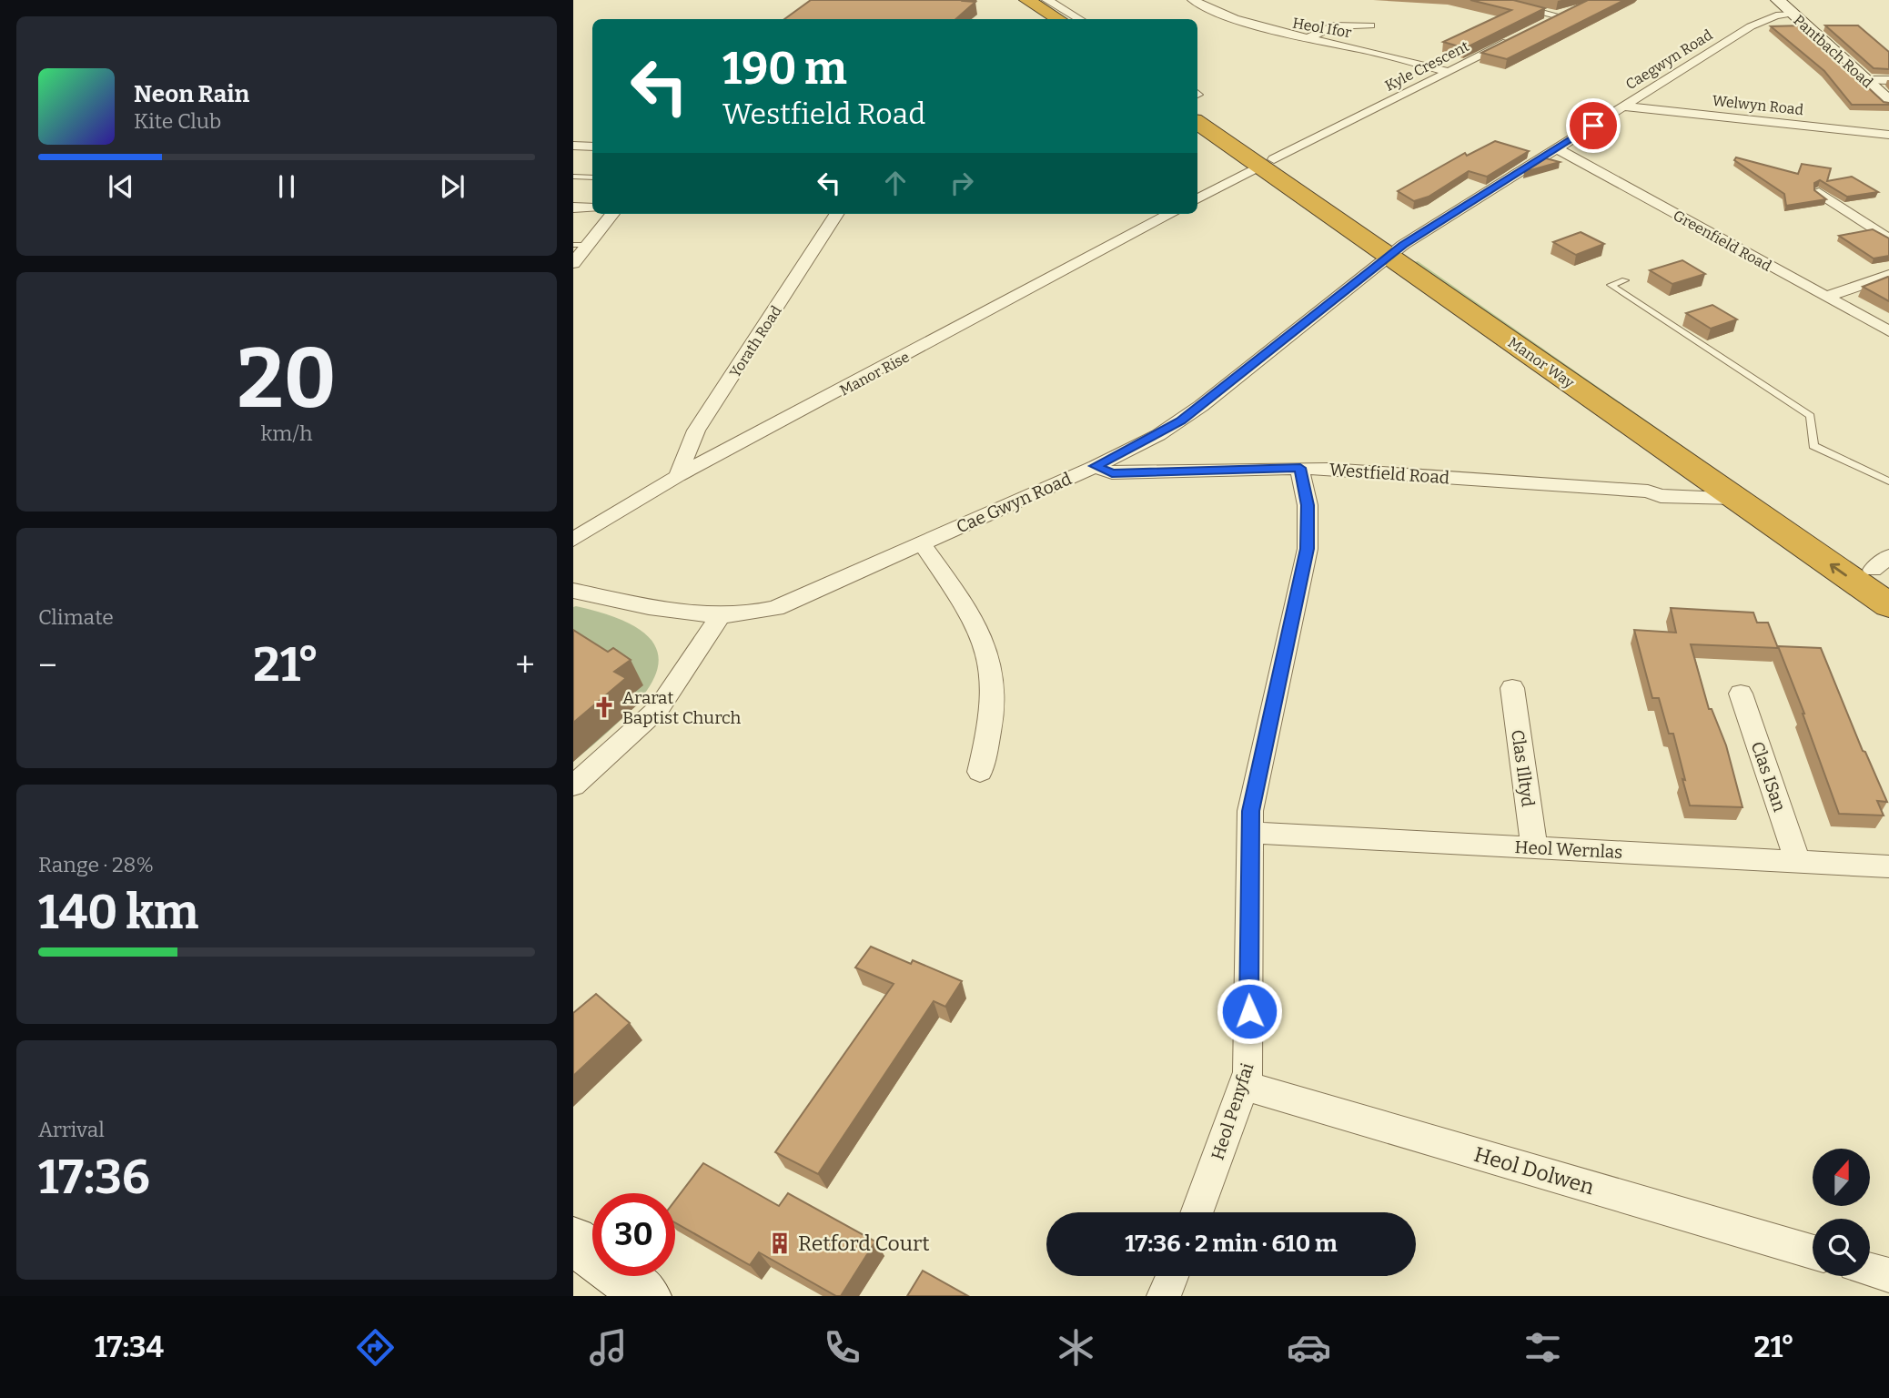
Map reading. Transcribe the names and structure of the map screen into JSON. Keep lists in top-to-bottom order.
{
  "streets": {
    "highway": ["Manor Way"],
    "street": [
      "Heol Ifor",
      "Pantbach Road",
      "Caegwyn Road",
      "Kyle Crescent",
      "Welwyn Road",
      "Greenfield Road",
      "Yorath Road",
      "Manor Rise",
      "Westfield Road",
      "Cae Gwyn Road",
      "Clas Illtyd",
      "Clas ISan",
      "Heol Wernlas",
      "Heol Penyfai",
      "Heol Dolwen"
    ]
  },
  "crossings": [
    ["Heol Ifor", "Kyle Crescent"],
    ["Pantbach Road", "Caegwyn Road"],
    ["Caegwyn Road", "Welwyn Road"],
    ["Caegwyn Road", "Greenfield Road"],
    ["Caegwyn Road", "Manor Way"],
    ["Caegwyn Road", "Cae Gwyn Road"],
    ["Kyle Crescent", "Manor Way"],
    ["Yorath Road", "Manor Rise"],
    ["Manor Way", "Westfield Road"],
    ["Manor Way", "Cae Gwyn Road"],
    ["Westfield Road", "Cae Gwyn Road"],
    ["Westfield Road", "Heol Penyfai"],
    ["Clas Illtyd", "Heol Wernlas"],
    ["Clas ISan", "Heol Wernlas"],
    ["Heol Wernlas", "Heol Penyfai"],
    ["Heol Penyfai", "Heol Dolwen"]
  ],
  "places": {
    "church": ["Ararat Baptist Church"],
    "building": ["Retford Court"]
  },
  "north": "top",
  "page": {
    "turn": ["190 m", "Westfield Road"],
    "song": ["Neon Rain", "Kite Club"],
    "tile": [
      ["20", "km/h"],
      "Climate",
      ["Range · 28%", "140 km"],
      ["Arrival", "17:36"]
    ],
    "heat": ["−", "21°", "+"],
    "limit": "30",
    "trip": "17:36 · 2 min · 610 m",
    "tabs": ["17:34", "21°"]
  }
}
